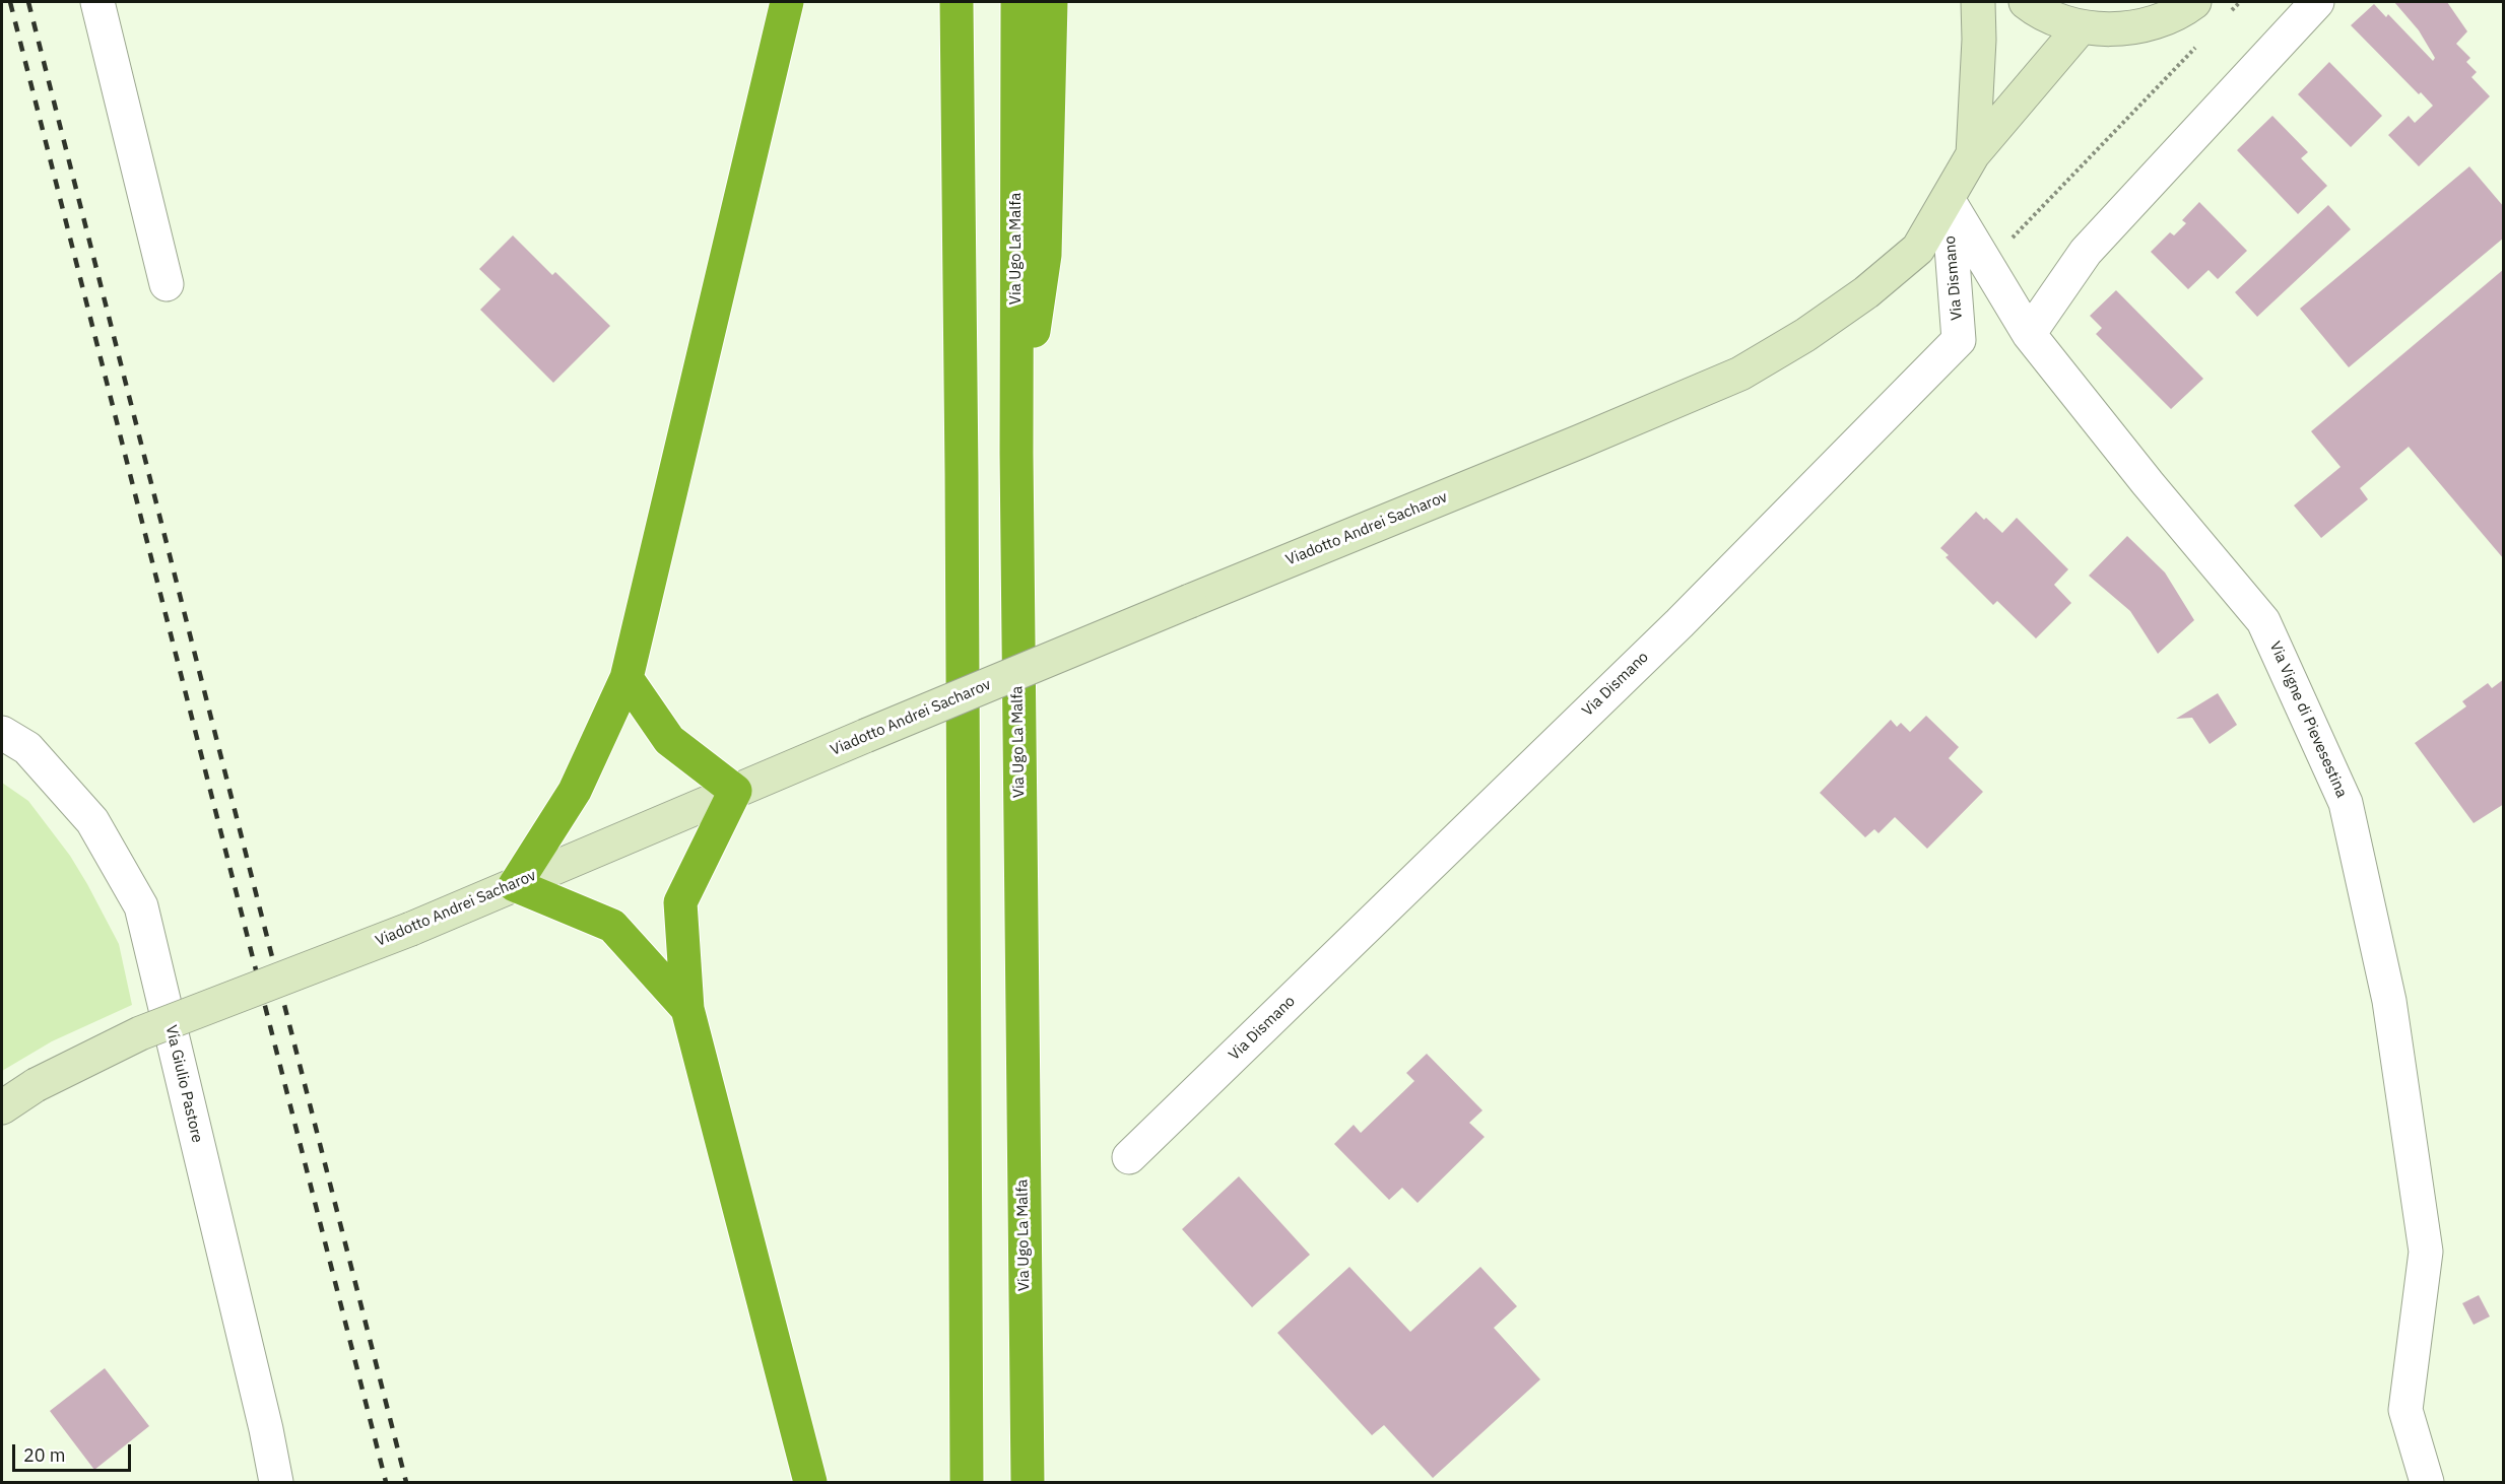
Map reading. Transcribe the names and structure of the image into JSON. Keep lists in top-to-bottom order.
{
  "streets": {
    "highway": ["Via Ugo La Malfa"],
    "main road": ["Viadotto Andrei Sacharov"],
    "street": ["Via Dismano", "Via Vigne di Pievesestina", "Via Giulio Pastore"]
  },
  "crossings": [
    ["Via Dismano", "Viadotto Andrei Sacharov"],
    ["Via Dismano", "Via Vigne di Pievesestina"],
    ["Viadotto Andrei Sacharov", "Via Vigne di Pievesestina"]
  ],
  "scale_bar": "20 m"
}
